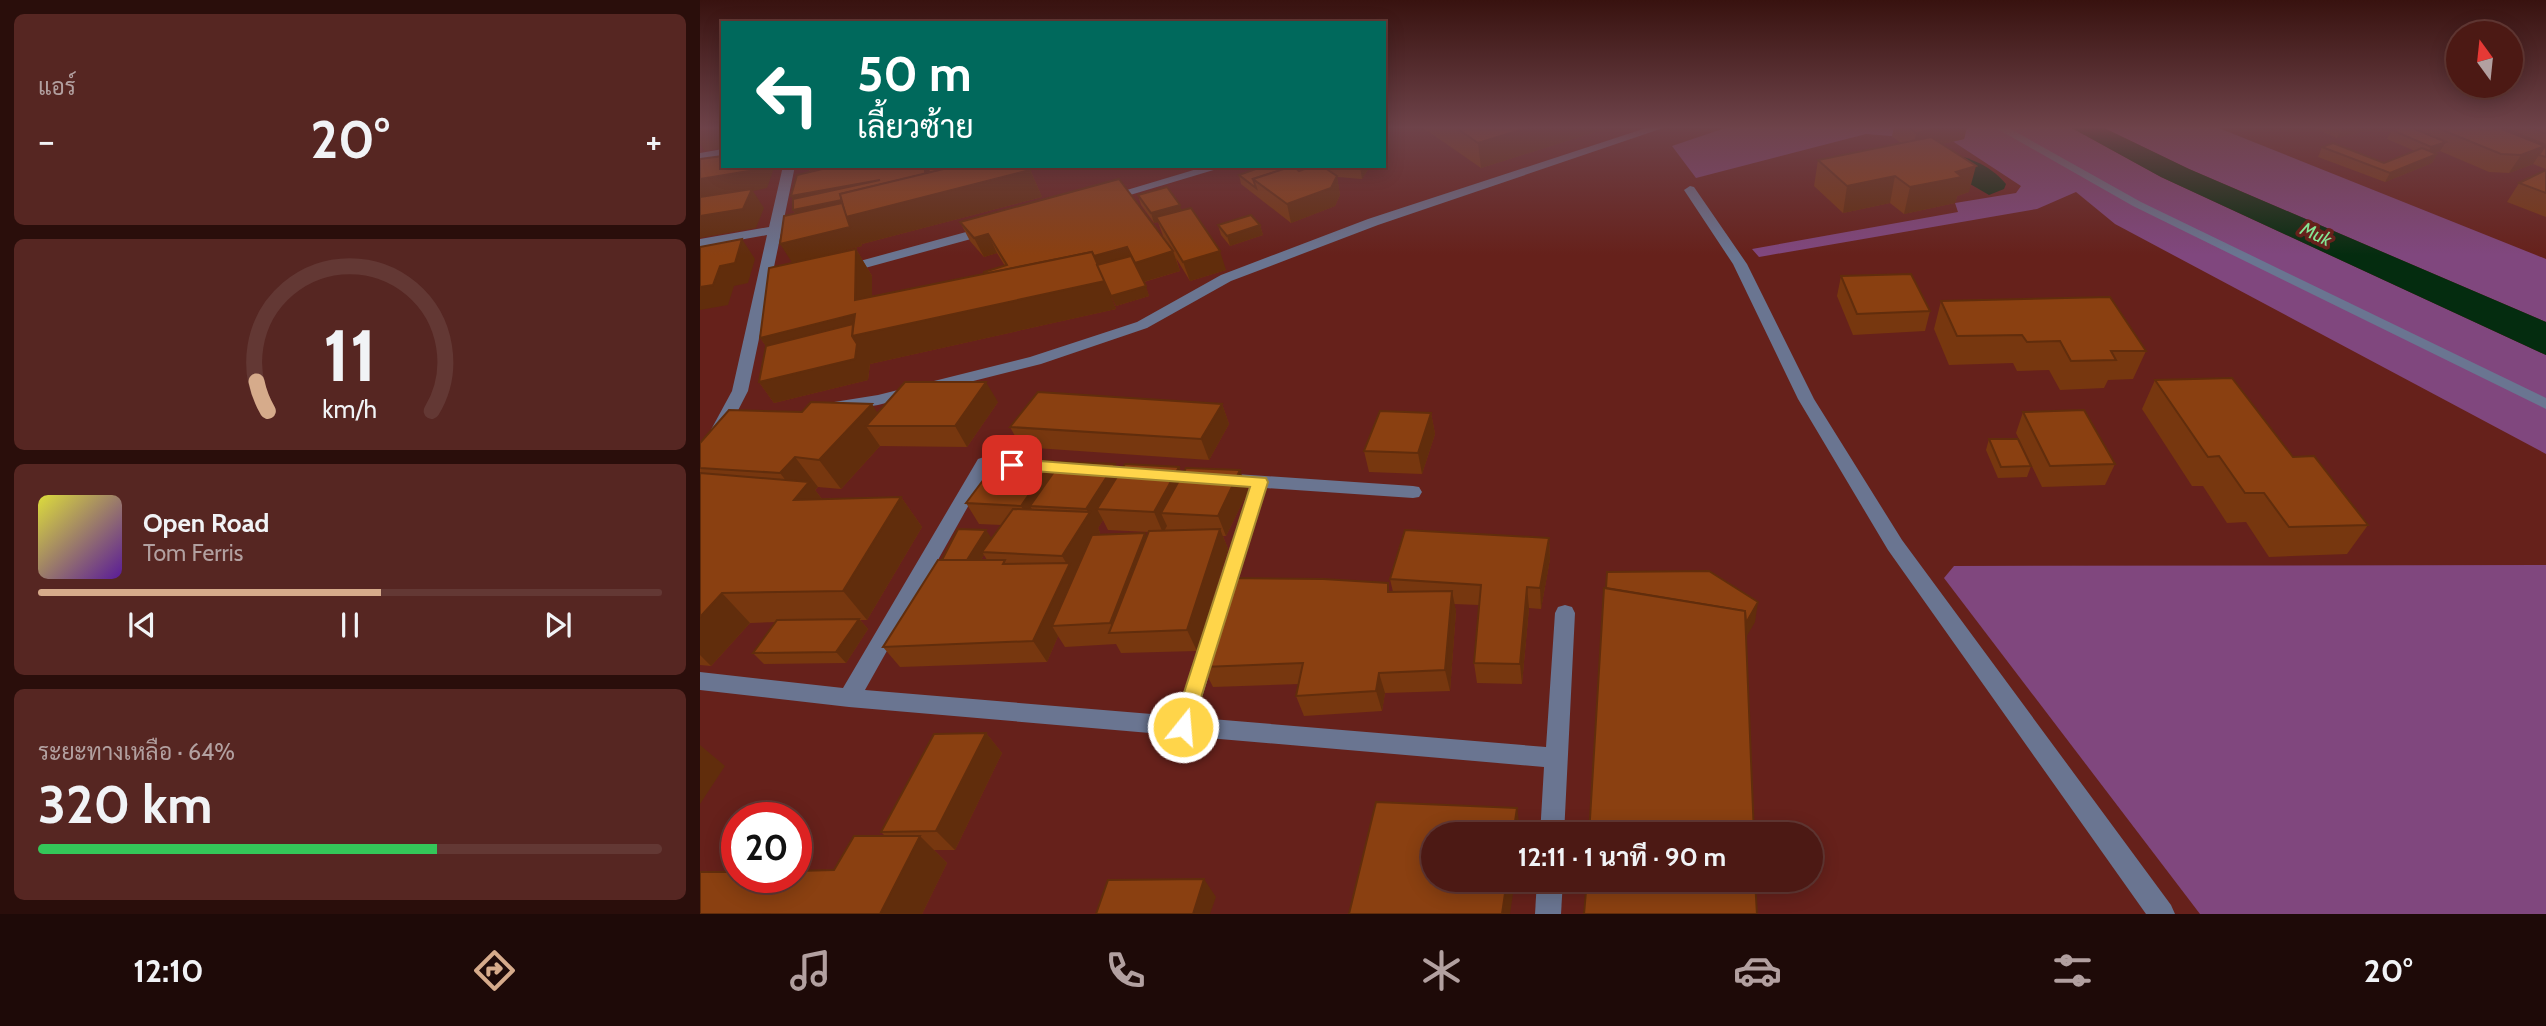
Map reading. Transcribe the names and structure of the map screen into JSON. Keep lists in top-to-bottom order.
{
  "water": ["Muk"],
  "north": "top",
  "page": {
    "tile": [
      "แอร์",
      ["ระยะทางเหลือ · 64%", "320 km"]
    ],
    "turn": ["50 m", "เลี้ยวซ้าย"],
    "heat": ["−", "20°", "+"],
    "song": ["Open Road", "Tom Ferris"],
    "limit": "20",
    "trip": "12:11 · 1 นาที · 90 m",
    "tabs": ["12:10", "20°"],
    "gauge": ["11", "km/h"]
  }
}
